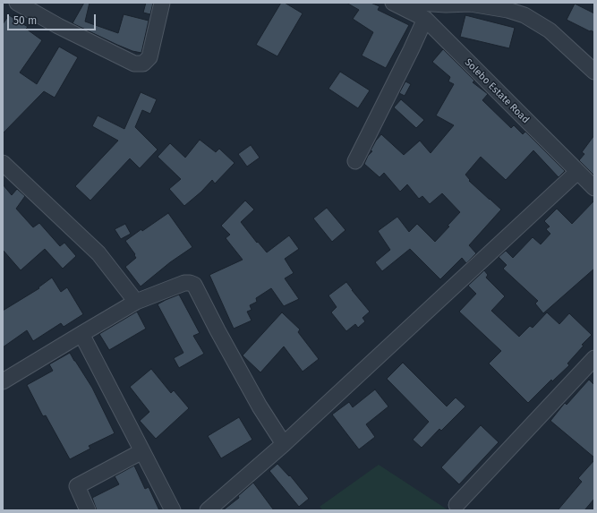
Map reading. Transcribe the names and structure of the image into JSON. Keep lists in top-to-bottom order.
{
  "streets": {
    "street": ["Solebo Estate Road"]
  },
  "scale_bar": "50 m"
}
